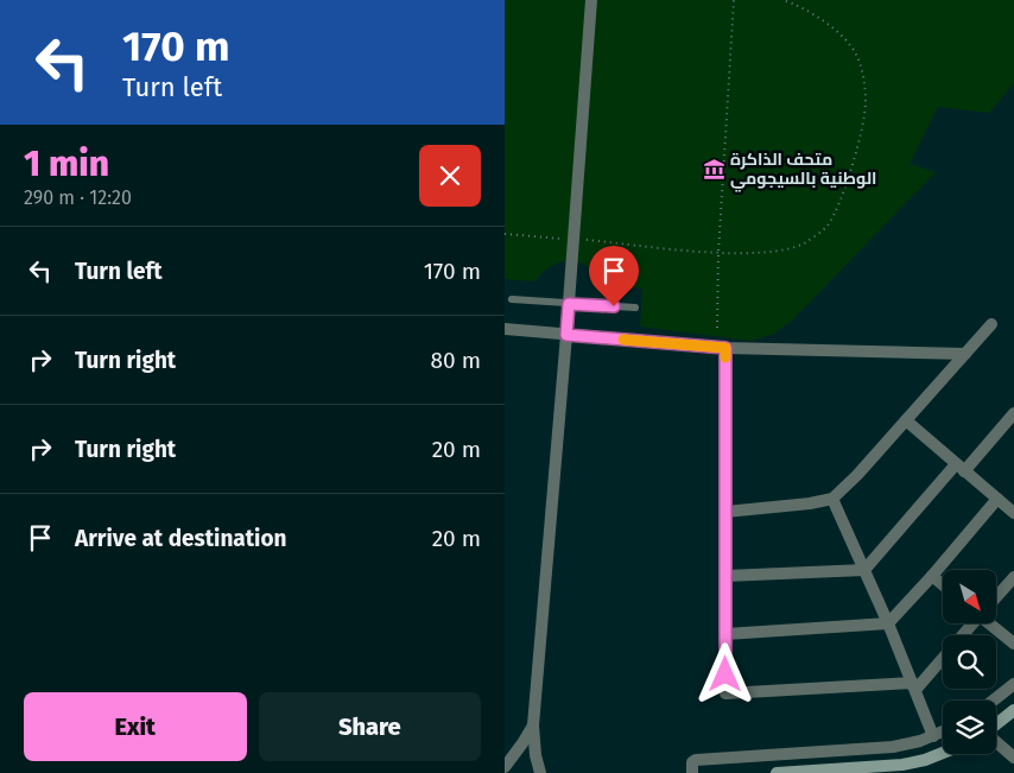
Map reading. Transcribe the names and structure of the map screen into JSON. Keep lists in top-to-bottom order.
{
  "places": {
    "museum": ["متحف الذاكرة الوطنية بالسيجومي"]
  },
  "north": "bottom right",
  "page": {
    "turn": ["170 m", "Turn left"],
    "heading": ["1 min", "290 m · 12:20"],
    "list": [
      {
        "name": "Turn left",
        "value": "170 m"
      },
      {
        "name": "Turn right",
        "value": "80 m"
      },
      {
        "name": "Turn right",
        "value": "20 m"
      },
      {
        "name": "Arrive at destination",
        "value": "20 m"
      }
    ],
    "buttons": ["Exit", "Share"]
  }
}
